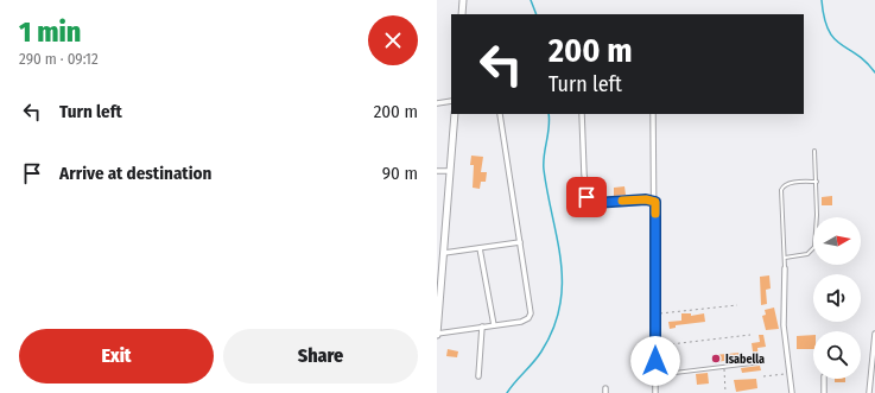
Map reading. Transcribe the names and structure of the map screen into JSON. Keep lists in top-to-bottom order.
{
  "places": ["Isabella"],
  "north": "right",
  "page": {
    "heading": ["1 min", "290 m · 09:12"],
    "turn": ["200 m", "Turn left"],
    "list": [
      {
        "name": "Turn left",
        "value": "200 m"
      },
      {
        "name": "Arrive at destination",
        "value": "90 m"
      }
    ],
    "buttons": ["Exit", "Share"]
  }
}
